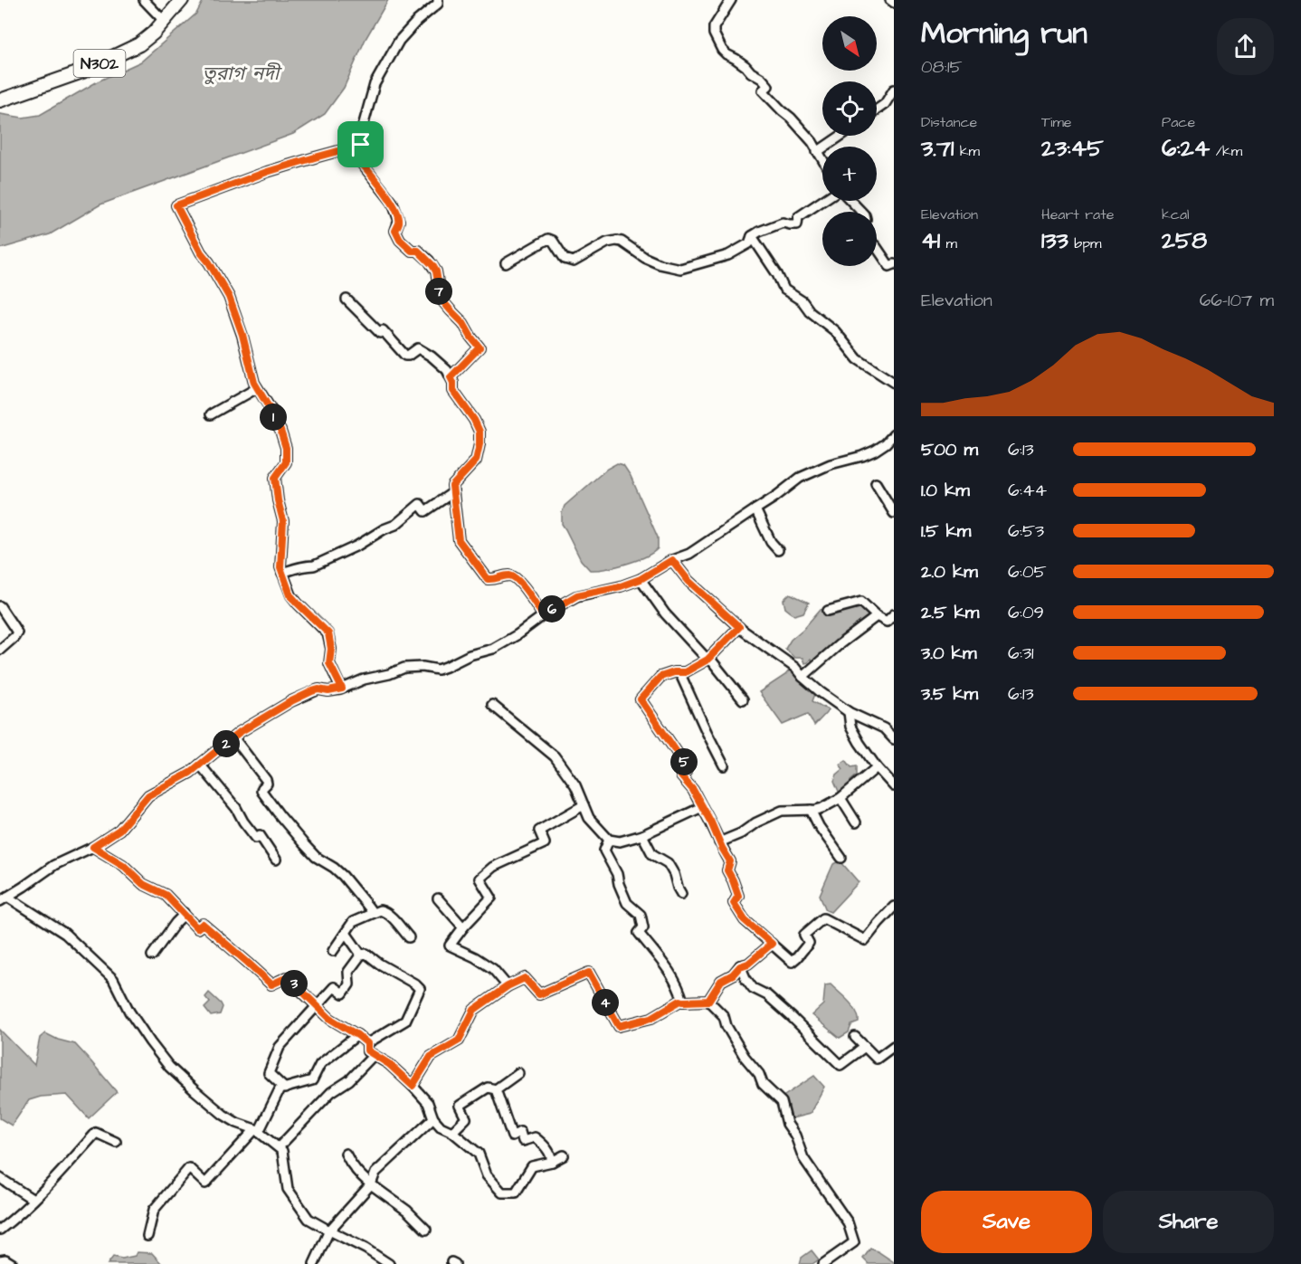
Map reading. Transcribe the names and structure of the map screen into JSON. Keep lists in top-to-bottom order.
{
  "streets": {
    "highway": ["N302"]
  },
  "water": ["তুরাগ নদী"],
  "north": "bottom right",
  "page": {
    "heading": ["Morning run", "08:15"],
    "map_buttons": ["+", "−"],
    "stats": [
      ["Distance", "3.71 km"],
      ["Time", "23:45"],
      ["Pace", "6:24 /km"],
      ["Elevation", "41 m"],
      ["Heart rate", "133 bpm"],
      ["kcal", "258"]
    ],
    "chart": ["Elevation", "66–107 m"],
    "pins": [
      "7",
      "1",
      "6",
      "2",
      "5",
      "3",
      "4"
    ],
    "list": [
      {
        "name": "500 m",
        "note": "6:13"
      },
      {
        "name": "1.0 km",
        "note": "6:44"
      },
      {
        "name": "1.5 km",
        "note": "6:53"
      },
      {
        "name": "2.0 km",
        "note": "6:05"
      },
      {
        "name": "2.5 km",
        "note": "6:09"
      },
      {
        "name": "3.0 km",
        "note": "6:31"
      },
      {
        "name": "3.5 km",
        "note": "6:13"
      }
    ],
    "buttons": ["Save", "Share"]
  }
}
